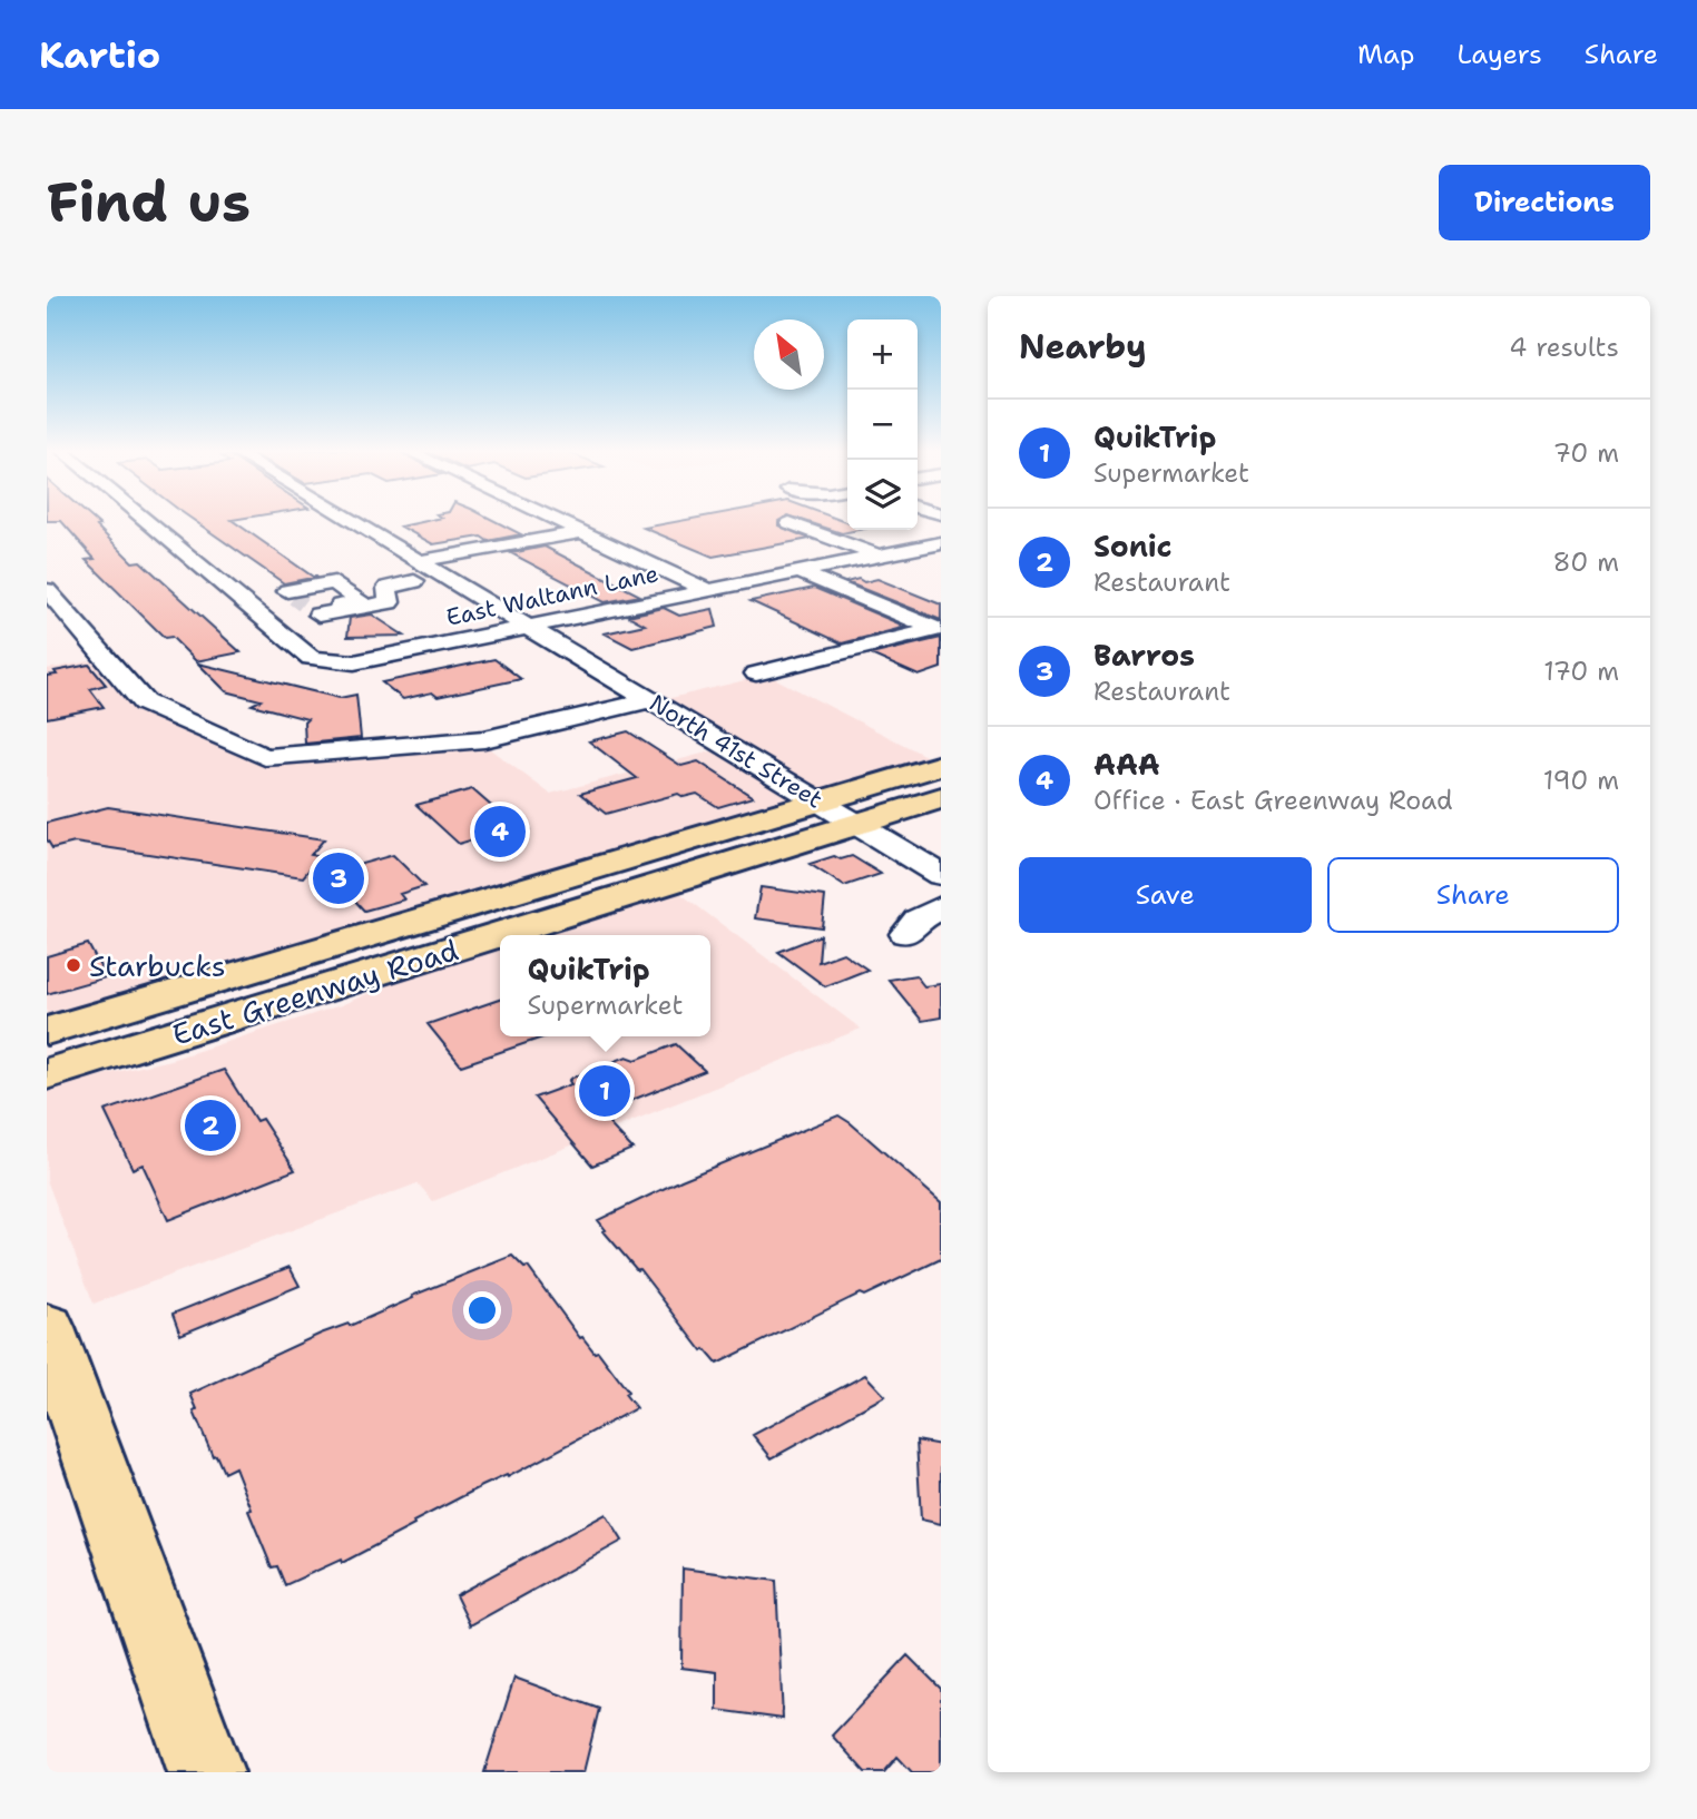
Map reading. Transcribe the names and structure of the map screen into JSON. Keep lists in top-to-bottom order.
{
  "streets": {
    "main road": ["East Greenway Road"],
    "street": ["East Waltann Lane", "North 41st Street"]
  },
  "crossings": [
    ["East Waltann Lane", "North 41st Street"],
    ["North 41st Street", "East Greenway Road"]
  ],
  "places": ["Starbucks"],
  "north": "top left",
  "page": {
    "header": "Kartio",
    "nav": ["Map", "Layers", "Share"],
    "buttons": [
      "Directions",
      ["Save", "Share"]
    ],
    "title": "Find us",
    "heading": ["Nearby", "4 results"],
    "map_buttons": ["+", "−"],
    "list": [
      {
        "mark": "1",
        "name": "QuikTrip",
        "note": "Supermarket",
        "value": "70 m"
      },
      {
        "mark": "2",
        "name": "Sonic",
        "note": "Restaurant",
        "value": "80 m"
      },
      {
        "mark": "3",
        "name": "Barros",
        "note": "Restaurant",
        "value": "170 m"
      },
      {
        "mark": "4",
        "name": "AAA",
        "note": "Office · East Greenway Road",
        "value": "190 m"
      }
    ],
    "pins": [
      "4",
      "3",
      "1",
      "2"
    ],
    "popup": ["QuikTrip", "Supermarket"]
  }
}
